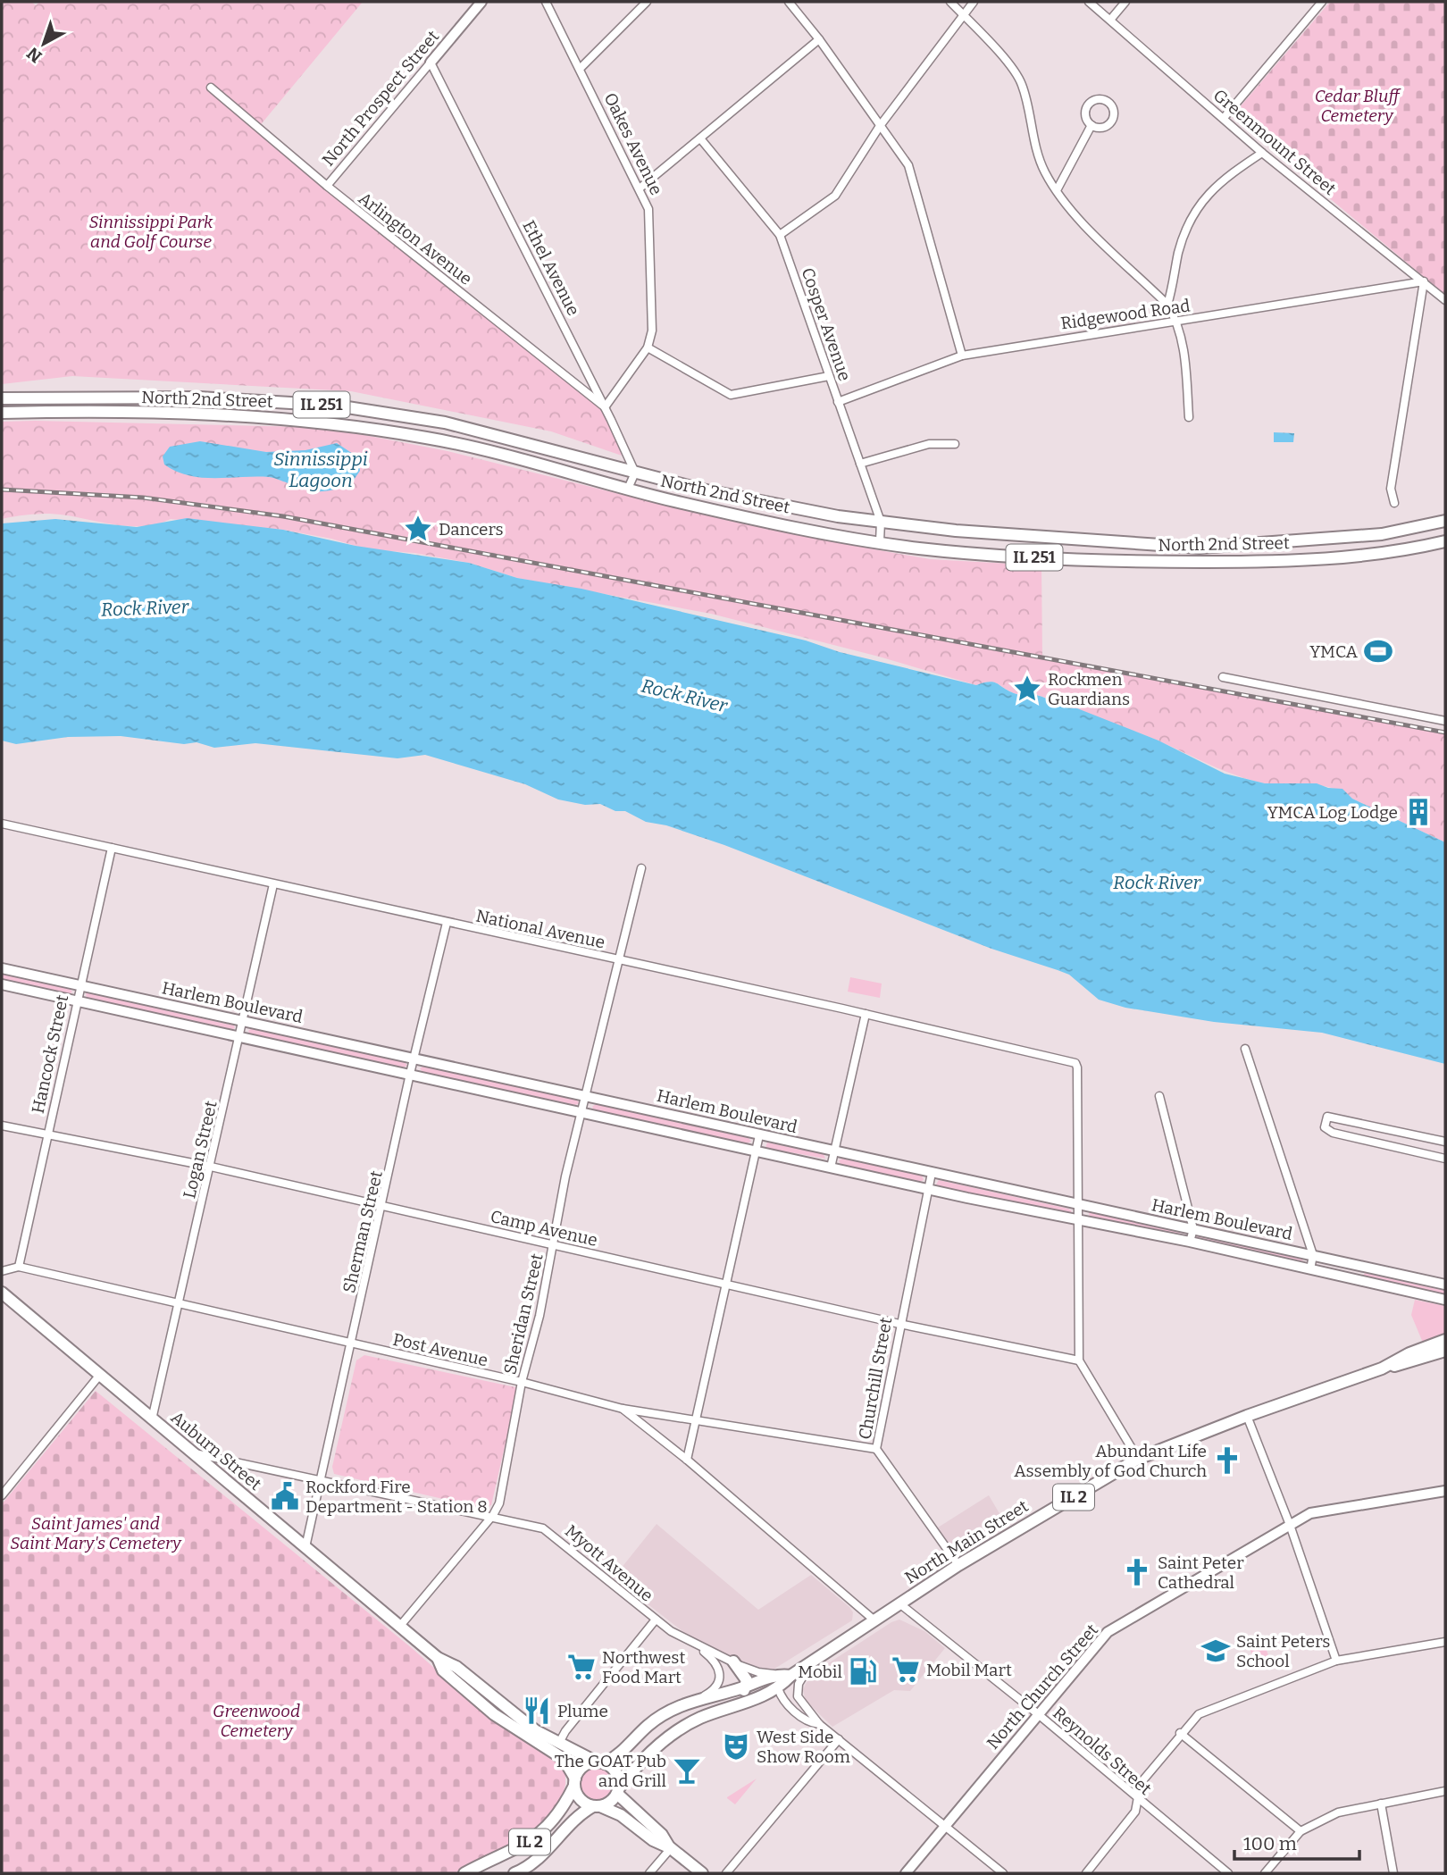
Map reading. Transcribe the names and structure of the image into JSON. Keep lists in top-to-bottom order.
{
  "streets": {
    "main road": [
      "North 2nd Street",
      "IL 251",
      "Auburn Street",
      "IL 2",
      "North Main Street"
    ],
    "street": [
      "North Prospect Street",
      "Greenmount Street",
      "Oakes Avenue",
      "Arlington Avenue",
      "Ethel Avenue",
      "Ridgewood Road",
      "Cosper Avenue",
      "National Avenue",
      "Harlem Boulevard",
      "Hancock Street",
      "Logan Street",
      "Camp Avenue",
      "Sherman Street",
      "Sheridan Street",
      "Post Avenue",
      "Churchill Street",
      "Myott Avenue",
      "North Church Street",
      "Reynolds Street"
    ]
  },
  "crossings": [
    ["North Prospect Street", "Arlington Avenue"],
    ["North Prospect Street", "Ethel Avenue"],
    ["Greenmount Street", "Ridgewood Road"],
    ["Oakes Avenue", "Arlington Avenue"],
    ["Oakes Avenue", "Ethel Avenue"],
    ["Arlington Avenue", "Ethel Avenue"],
    ["Ethel Avenue", "North 2nd Street"],
    ["Ridgewood Road", "Cosper Avenue"],
    ["Cosper Avenue", "North 2nd Street"],
    ["National Avenue", "Harlem Boulevard"],
    ["National Avenue", "Hancock Street"],
    ["National Avenue", "Logan Street"],
    ["National Avenue", "Sherman Street"],
    ["National Avenue", "Sheridan Street"],
    ["Harlem Boulevard", "Hancock Street"],
    ["Harlem Boulevard", "Logan Street"],
    ["Harlem Boulevard", "Sherman Street"],
    ["Harlem Boulevard", "Sheridan Street"],
    ["Harlem Boulevard", "Churchill Street"],
    ["Hancock Street", "Camp Avenue"],
    ["Hancock Street", "Post Avenue"],
    ["Logan Street", "Camp Avenue"],
    ["Logan Street", "Post Avenue"],
    ["Logan Street", "Auburn Street"],
    ["Camp Avenue", "Sherman Street"],
    ["Camp Avenue", "Sheridan Street"],
    ["Camp Avenue", "Churchill Street"],
    ["Sherman Street", "Post Avenue"],
    ["Sherman Street", "Auburn Street"],
    ["Sherman Street", "Myott Avenue"],
    ["Sheridan Street", "Post Avenue"],
    ["Sheridan Street", "Auburn Street"],
    ["Sheridan Street", "Myott Avenue"],
    ["Post Avenue", "Churchill Street"],
    ["Churchill Street", "North Main Street"],
    ["Auburn Street", "IL 2"],
    ["Auburn Street", "North Main Street"],
    ["Auburn Street", "Myott Avenue"],
    ["IL 2", "North Main Street"],
    ["North Main Street", "Myott Avenue"],
    ["North Main Street", "Reynolds Street"],
    ["North Church Street", "Reynolds Street"]
  ],
  "water": ["Sinnissippi Lagoon", "Rock River"],
  "parks": [
    "Cedar Bluff Cemetery",
    "Sinnissippi Park and Golf Course",
    "Saint James' and Saint Mary's Cemetery",
    "Greenwood Cemetery"
  ],
  "places": {
    "place": ["Dancers", "Rockmen Guardians"],
    "sports": ["YMCA"],
    "building": ["YMCA Log Lodge"],
    "church": ["Abundant Life Assembly of God Church", "Saint Peter Cathedral"],
    "public building": ["Rockford Fire Department - Station 8"],
    "school or university": ["Saint Peters School"],
    "supermarket": ["Northwest Food Mart", "Mobil Mart"],
    "fuel station": ["Mobil"],
    "restaurant": ["Plume"],
    "theatre": ["West Side Show Room"],
    "bar": ["The GOAT Pub and Grill"]
  },
  "scale_bar": "100 m",
  "north": "bottom left"
}
